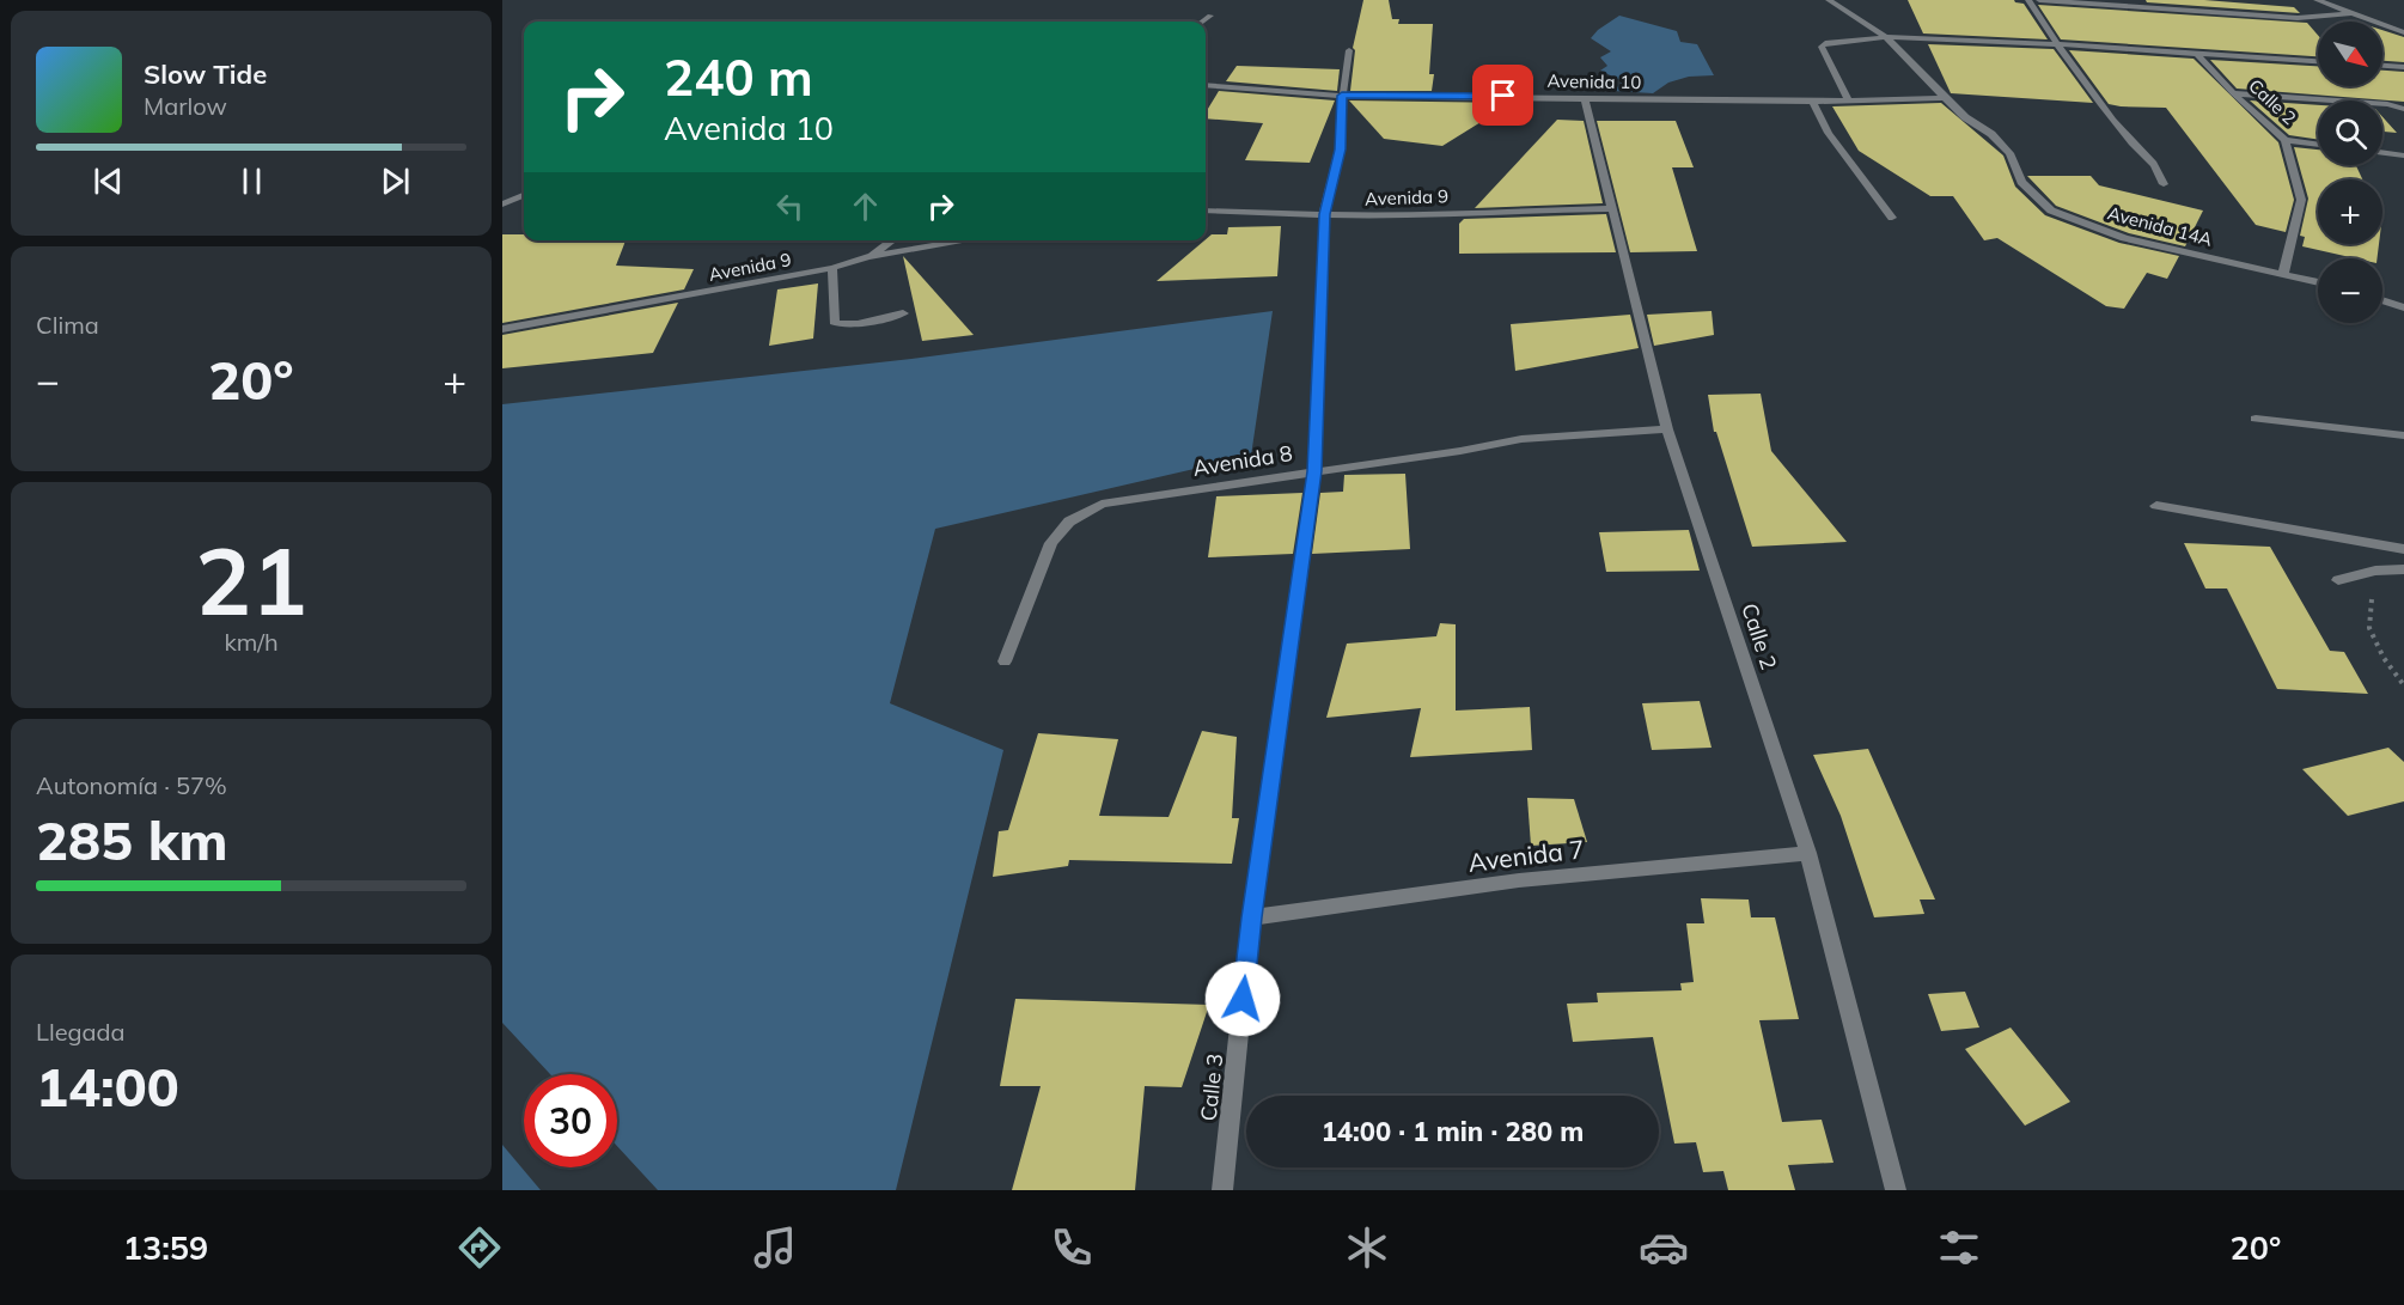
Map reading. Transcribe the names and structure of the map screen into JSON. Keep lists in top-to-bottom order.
{
  "streets": {
    "street": [
      "Avenida 10",
      "Calle 2",
      "Avenida 9",
      "Avenida 14A",
      "Avenida 8",
      "Avenida 7",
      "Calle 3"
    ]
  },
  "crossings": [
    ["Avenida 10", "Calle 2"],
    ["Avenida 10", "Avenida 14A"],
    ["Avenida 10", "Calle 3"],
    ["Calle 2", "Avenida 9"],
    ["Calle 2", "Avenida 14A"],
    ["Calle 2", "Avenida 8"],
    ["Calle 2", "Avenida 7"],
    ["Avenida 9", "Calle 3"],
    ["Avenida 8", "Calle 3"],
    ["Avenida 7", "Calle 3"]
  ],
  "north": "bottom right",
  "page": {
    "map_buttons": ["+", "−"],
    "turn": ["240 m", "Avenida 10"],
    "song": ["Slow Tide", "Marlow"],
    "tile": [
      "Clima",
      ["21", "km/h"],
      ["Autonomía · 57%", "285 km"],
      ["Llegada", "14:00"]
    ],
    "heat": ["−", "20°", "+"],
    "limit": "30",
    "trip": "14:00 · 1 min · 280 m",
    "tabs": ["13:59", "20°"]
  }
}
